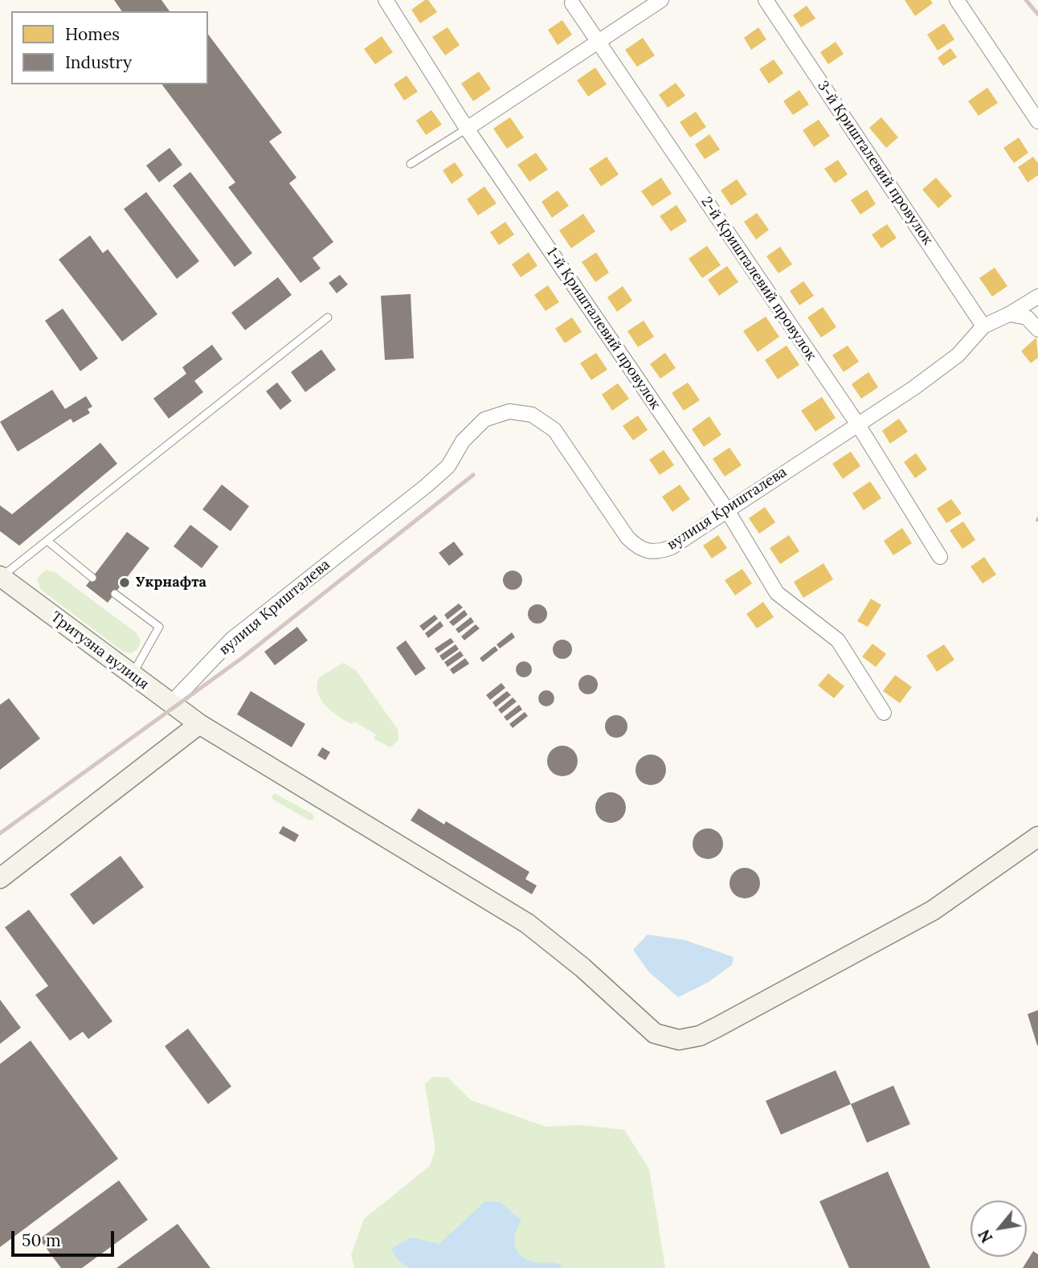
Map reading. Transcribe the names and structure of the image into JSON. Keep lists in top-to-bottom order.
{
  "streets": {
    "street": [
      "3-й Кришталевий провулок",
      "2-й Кришталевий провулок",
      "1-й Кришталевий провулок",
      "вулиця Кришталева",
      "Тритузна вулиця"
    ]
  },
  "crossings": [
    ["3-й Кришталевий провулок", "вулиця Кришталева"],
    ["2-й Кришталевий провулок", "вулиця Кришталева"],
    ["1-й Кришталевий провулок", "вулиця Кришталева"],
    ["вулиця Кришталева", "Тритузна вулиця"]
  ],
  "places": ["Укрнафта"],
  "legend": ["Homes", "Industry"],
  "scale_bar": "50 m",
  "north": "bottom left"
}
